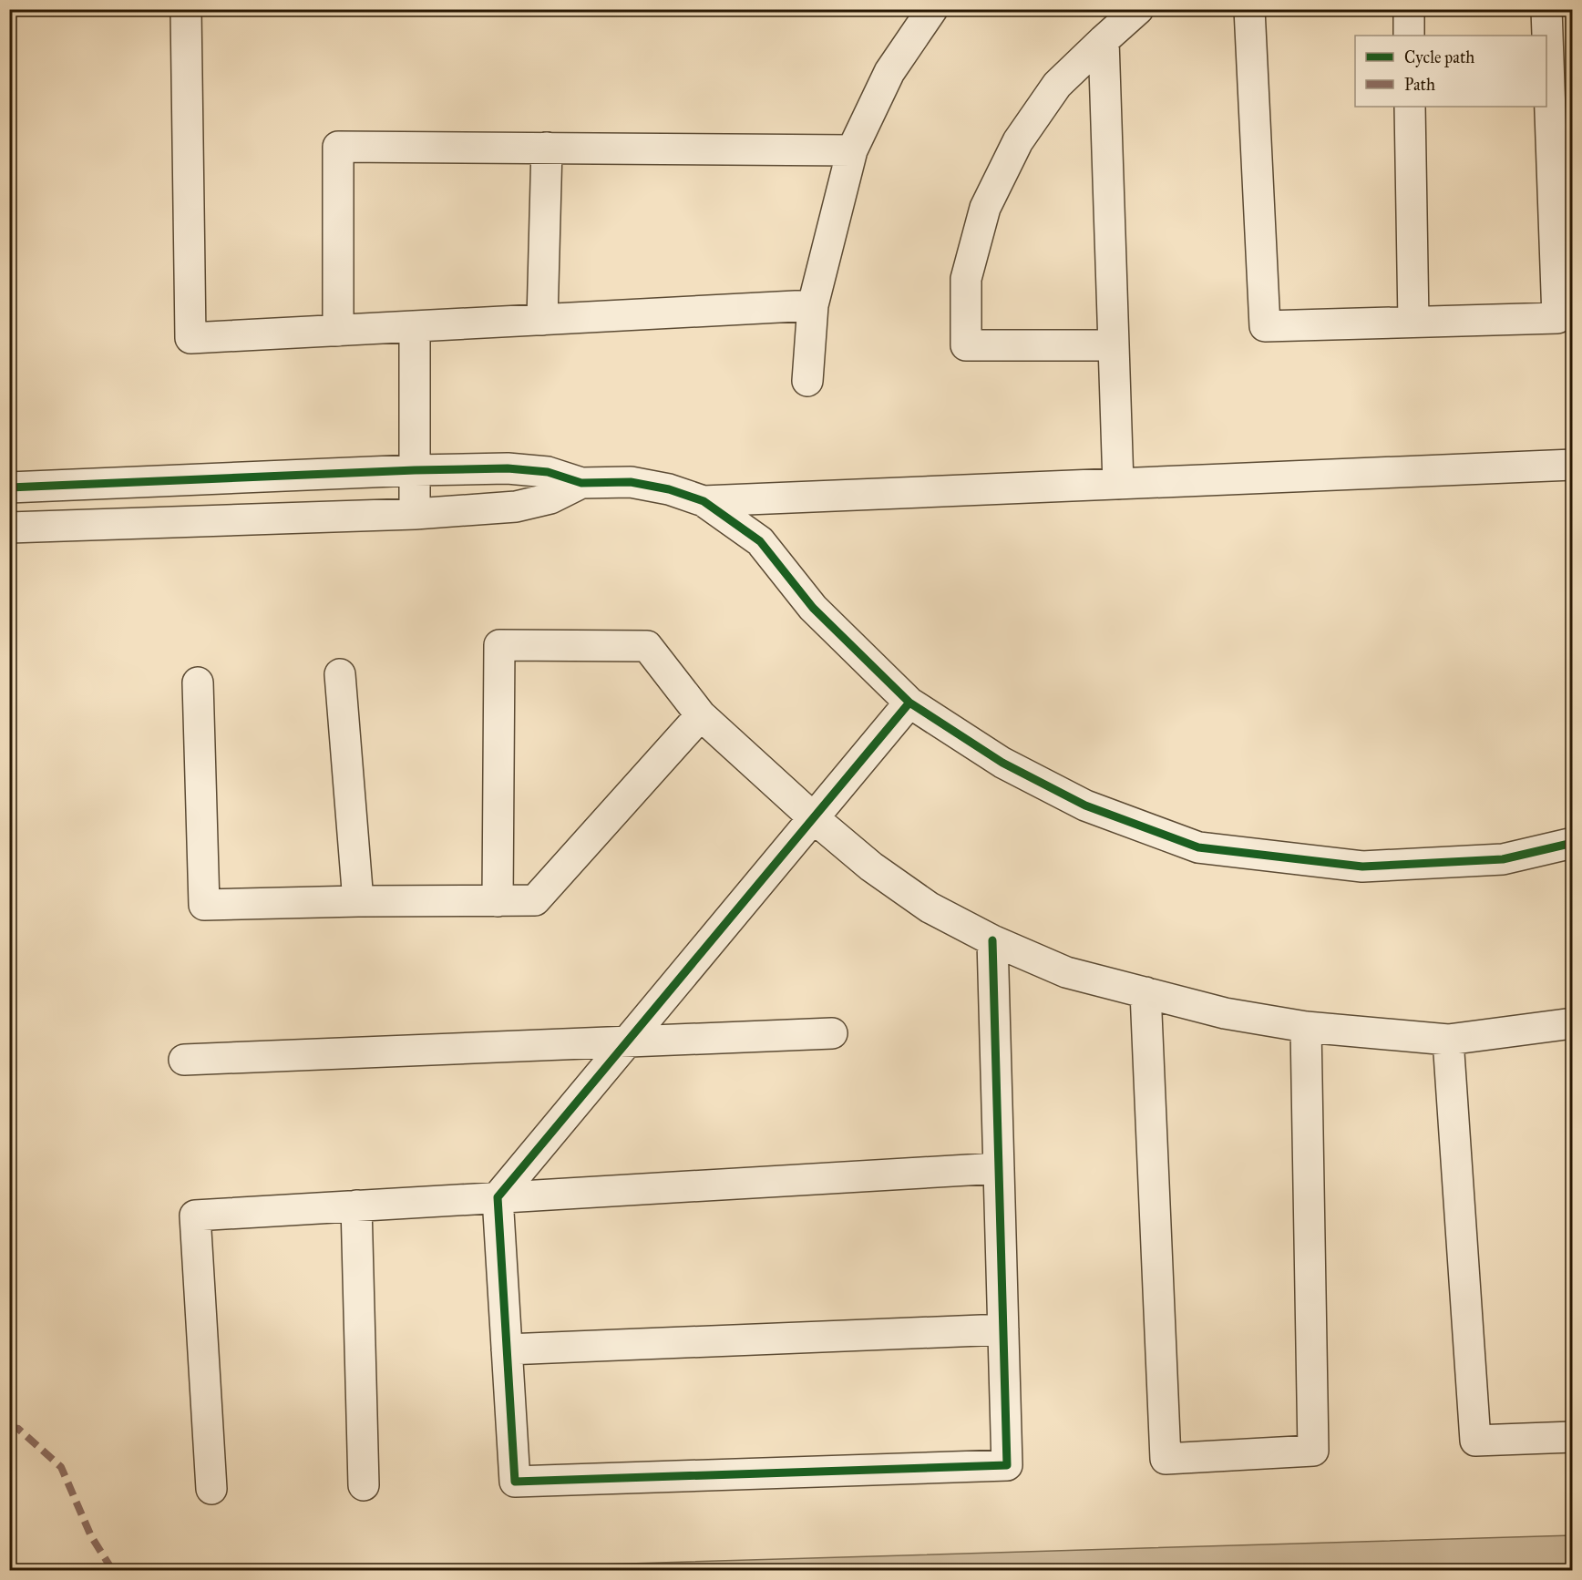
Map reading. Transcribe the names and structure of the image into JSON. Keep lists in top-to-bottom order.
{
  "legend": ["Cycle path", "Path"]
}
